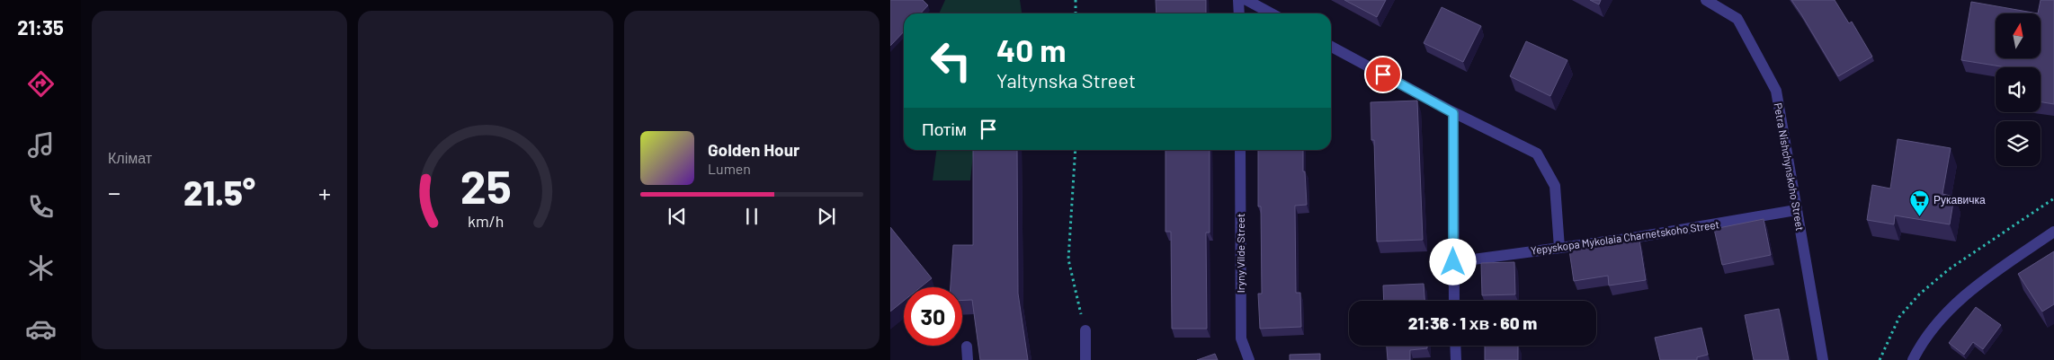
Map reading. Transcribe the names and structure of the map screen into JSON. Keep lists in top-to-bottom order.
{
  "streets": {
    "street": ["Petra Nishchynskoho Street", "Yepyskopa Mykolaia Charnetskoho Street", "Iryny Vilde Street"]
  },
  "crossings": [
    ["Petra Nishchynskoho Street", "Yepyskopa Mykolaia Charnetskoho Street"]
  ],
  "places": {
    "supermarket": ["Рукавичка"]
  },
  "north": "top",
  "page": {
    "tabs": "21:35",
    "tile": "Клімат",
    "turn": ["40 m", "Yaltynska Street"],
    "then": "Потім",
    "song": ["Golden Hour", "Lumen"],
    "heat": ["−", "21.5°", "+"],
    "limit": "30",
    "trip": "21:36 · 1 хв · 60 m",
    "gauge": ["25", "km/h"]
  }
}
